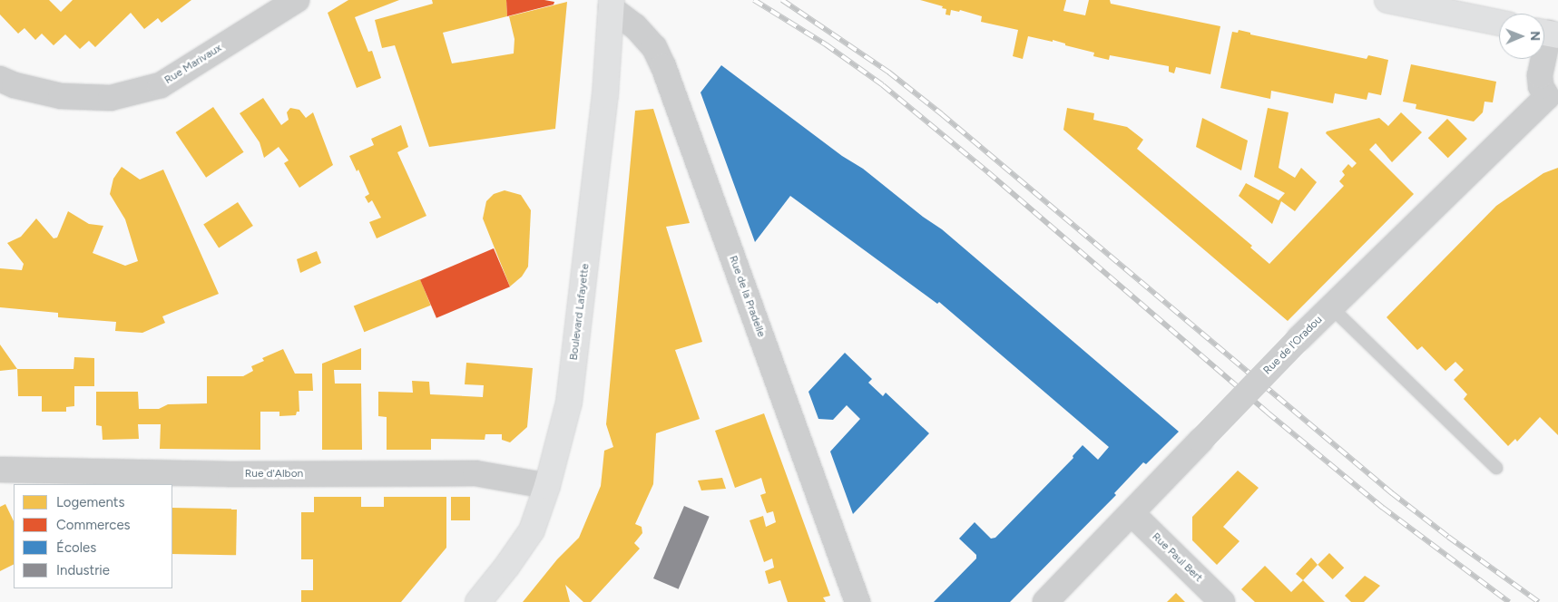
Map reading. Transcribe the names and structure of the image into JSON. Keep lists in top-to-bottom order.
{
  "streets": {
    "main road": ["Boulevard Lafayette"],
    "street": [
      "Rue Marivaux",
      "Rue de la Pradelle",
      "Rue de l'Oradou",
      "Rue d'Albon",
      "Rue Paul Bert"
    ]
  },
  "crossings": [
    ["Rue de la Pradelle", "Boulevard Lafayette"],
    ["Boulevard Lafayette", "Rue d'Albon"],
    ["Rue de l'Oradou", "Rue Paul Bert"]
  ],
  "legend": [
    "Logements",
    "Commerces",
    "Écoles",
    "Industrie"
  ],
  "north": "right"
}
